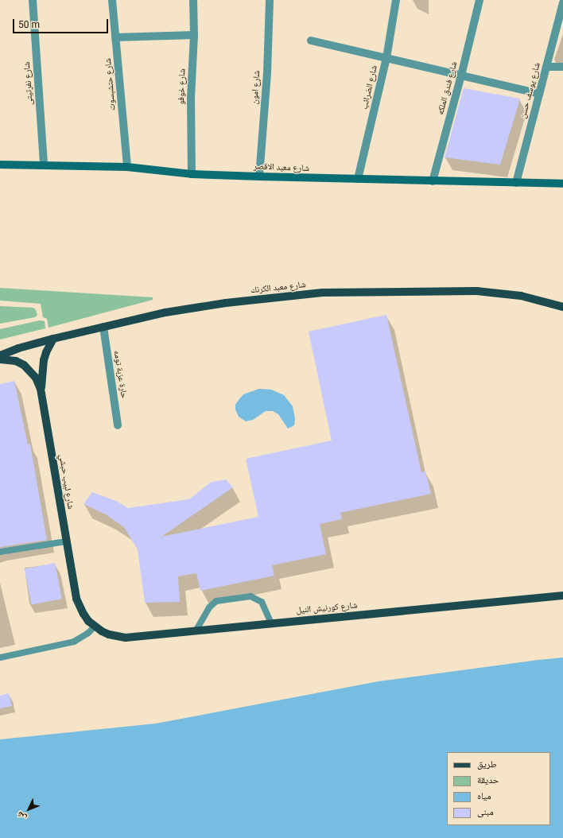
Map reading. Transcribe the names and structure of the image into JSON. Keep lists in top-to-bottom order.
{
  "streets": {
    "main road": [
      "شارع معبد الاقصر",
      "شارع معبد الكرنك",
      "شارع لبيب حبشي",
      "شارع كورنيش النيل"
    ],
    "street": [
      "شارع نفرتيتى",
      "شارع حتشبسوت",
      "شارع خوفو",
      "شارع امون",
      "شارع الضرائب",
      "شارع فندق الملكه",
      "شارع يوسف حسن",
      "حارة عزبة تومه"
    ]
  },
  "crossings": [
    ["شارع نفرتيتى", "شارع معبد الاقصر"],
    ["شارع حتشبسوت", "شارع معبد الاقصر"],
    ["شارع خوفو", "شارع معبد الاقصر"],
    ["شارع امون", "شارع معبد الاقصر"],
    ["شارع الضرائب", "شارع معبد الاقصر"],
    ["شارع فندق الملكه", "شارع معبد الاقصر"],
    ["شارع يوسف حسن", "شارع معبد الاقصر"],
    ["شارع معبد الكرنك", "حارة عزبة تومه"],
    ["شارع لبيب حبشي", "شارع كورنيش النيل"]
  ],
  "legend": [
    "طريق",
    "حديقة",
    "مياه",
    "مبنى"
  ],
  "scale_bar": "50 m",
  "north": "bottom left"
}
